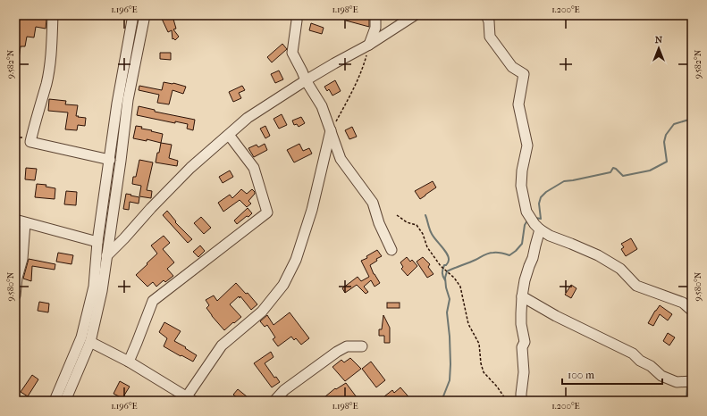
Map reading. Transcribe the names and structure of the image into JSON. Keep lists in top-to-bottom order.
{
  "scale_bar": "100 m",
  "north": "top",
  "coordinates": [
    "1.196°E",
    "1.198°E",
    "1.200°E",
    "9.582°N",
    "9.580°N"
  ]
}
